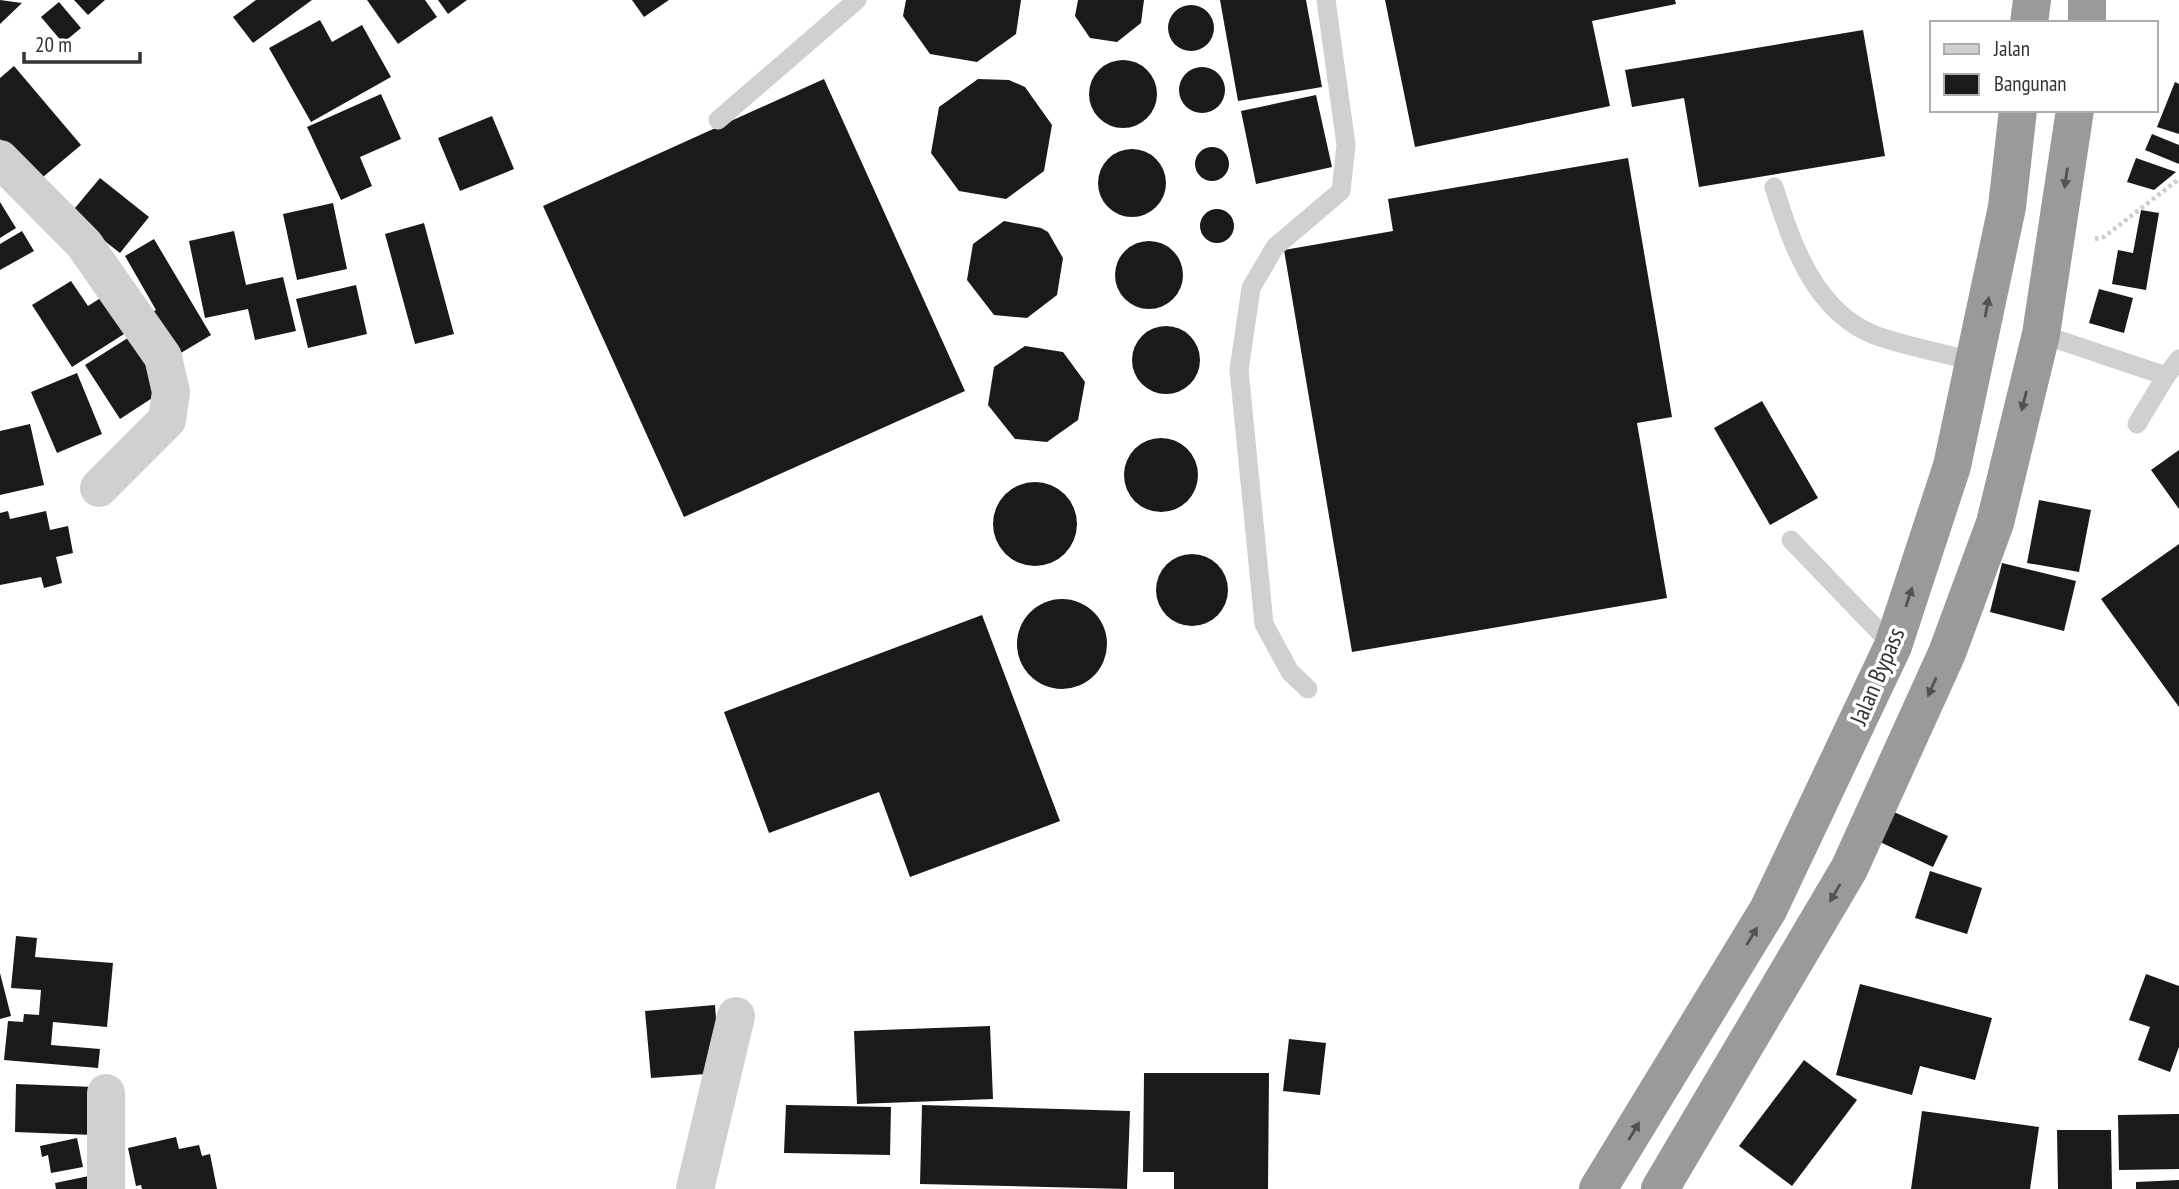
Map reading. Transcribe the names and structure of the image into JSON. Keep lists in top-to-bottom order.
{
  "streets": {
    "highway": ["Jalan Bypass"]
  },
  "legend": ["Jalan", "Bangunan"],
  "scale_bar": "20 m"
}
